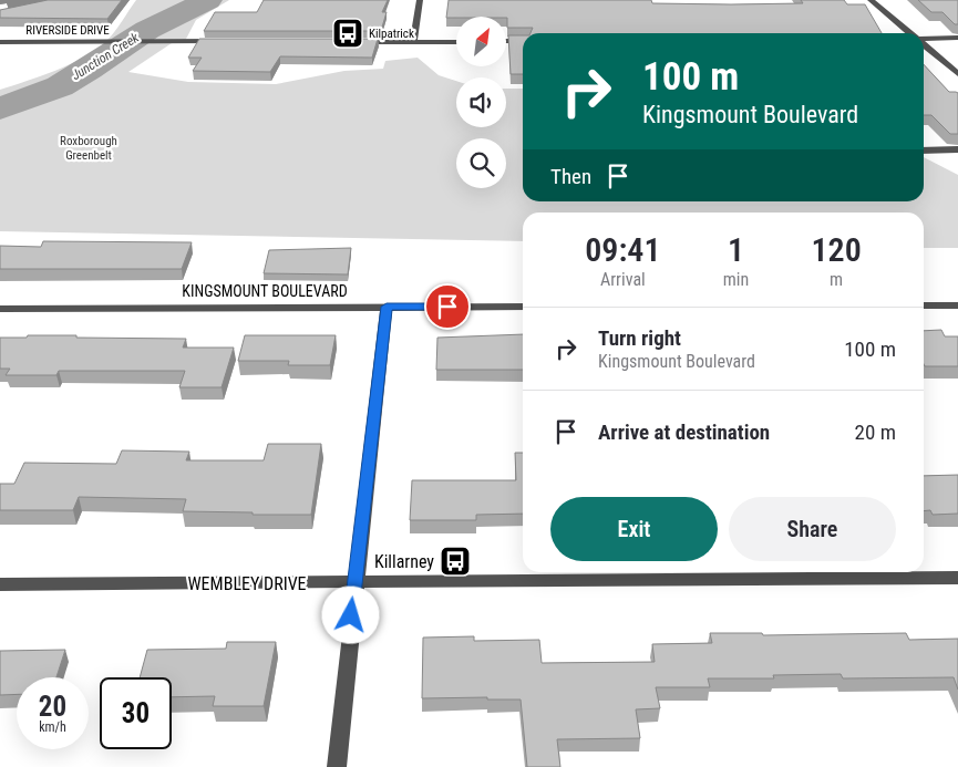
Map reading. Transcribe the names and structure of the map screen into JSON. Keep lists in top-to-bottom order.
{
  "streets": {
    "street": ["RIVERSIDE DRIVE", "KINGSMOUNT BOULEVARD", "WEMBLEY DRIVE"]
  },
  "water": ["Junction Creek"],
  "parks": ["Roxborough Greenbelt"],
  "places": {
    "bus stop": ["Kilpatrick", "Killarney"]
  },
  "north": "top right",
  "page": {
    "turn": ["100 m", "Kingsmount Boulevard"],
    "then": "Then",
    "eta": [
      "09:41",
      "Arrival",
      "1",
      "min",
      "120",
      "m"
    ],
    "list": [
      {
        "name": "Turn right",
        "note": "Kingsmount Boulevard",
        "value": "100 m"
      },
      {
        "name": "Arrive at destination",
        "value": "20 m"
      }
    ],
    "buttons": ["Exit", "Share"],
    "speed": "20 km/h",
    "limit": "30"
  }
}
